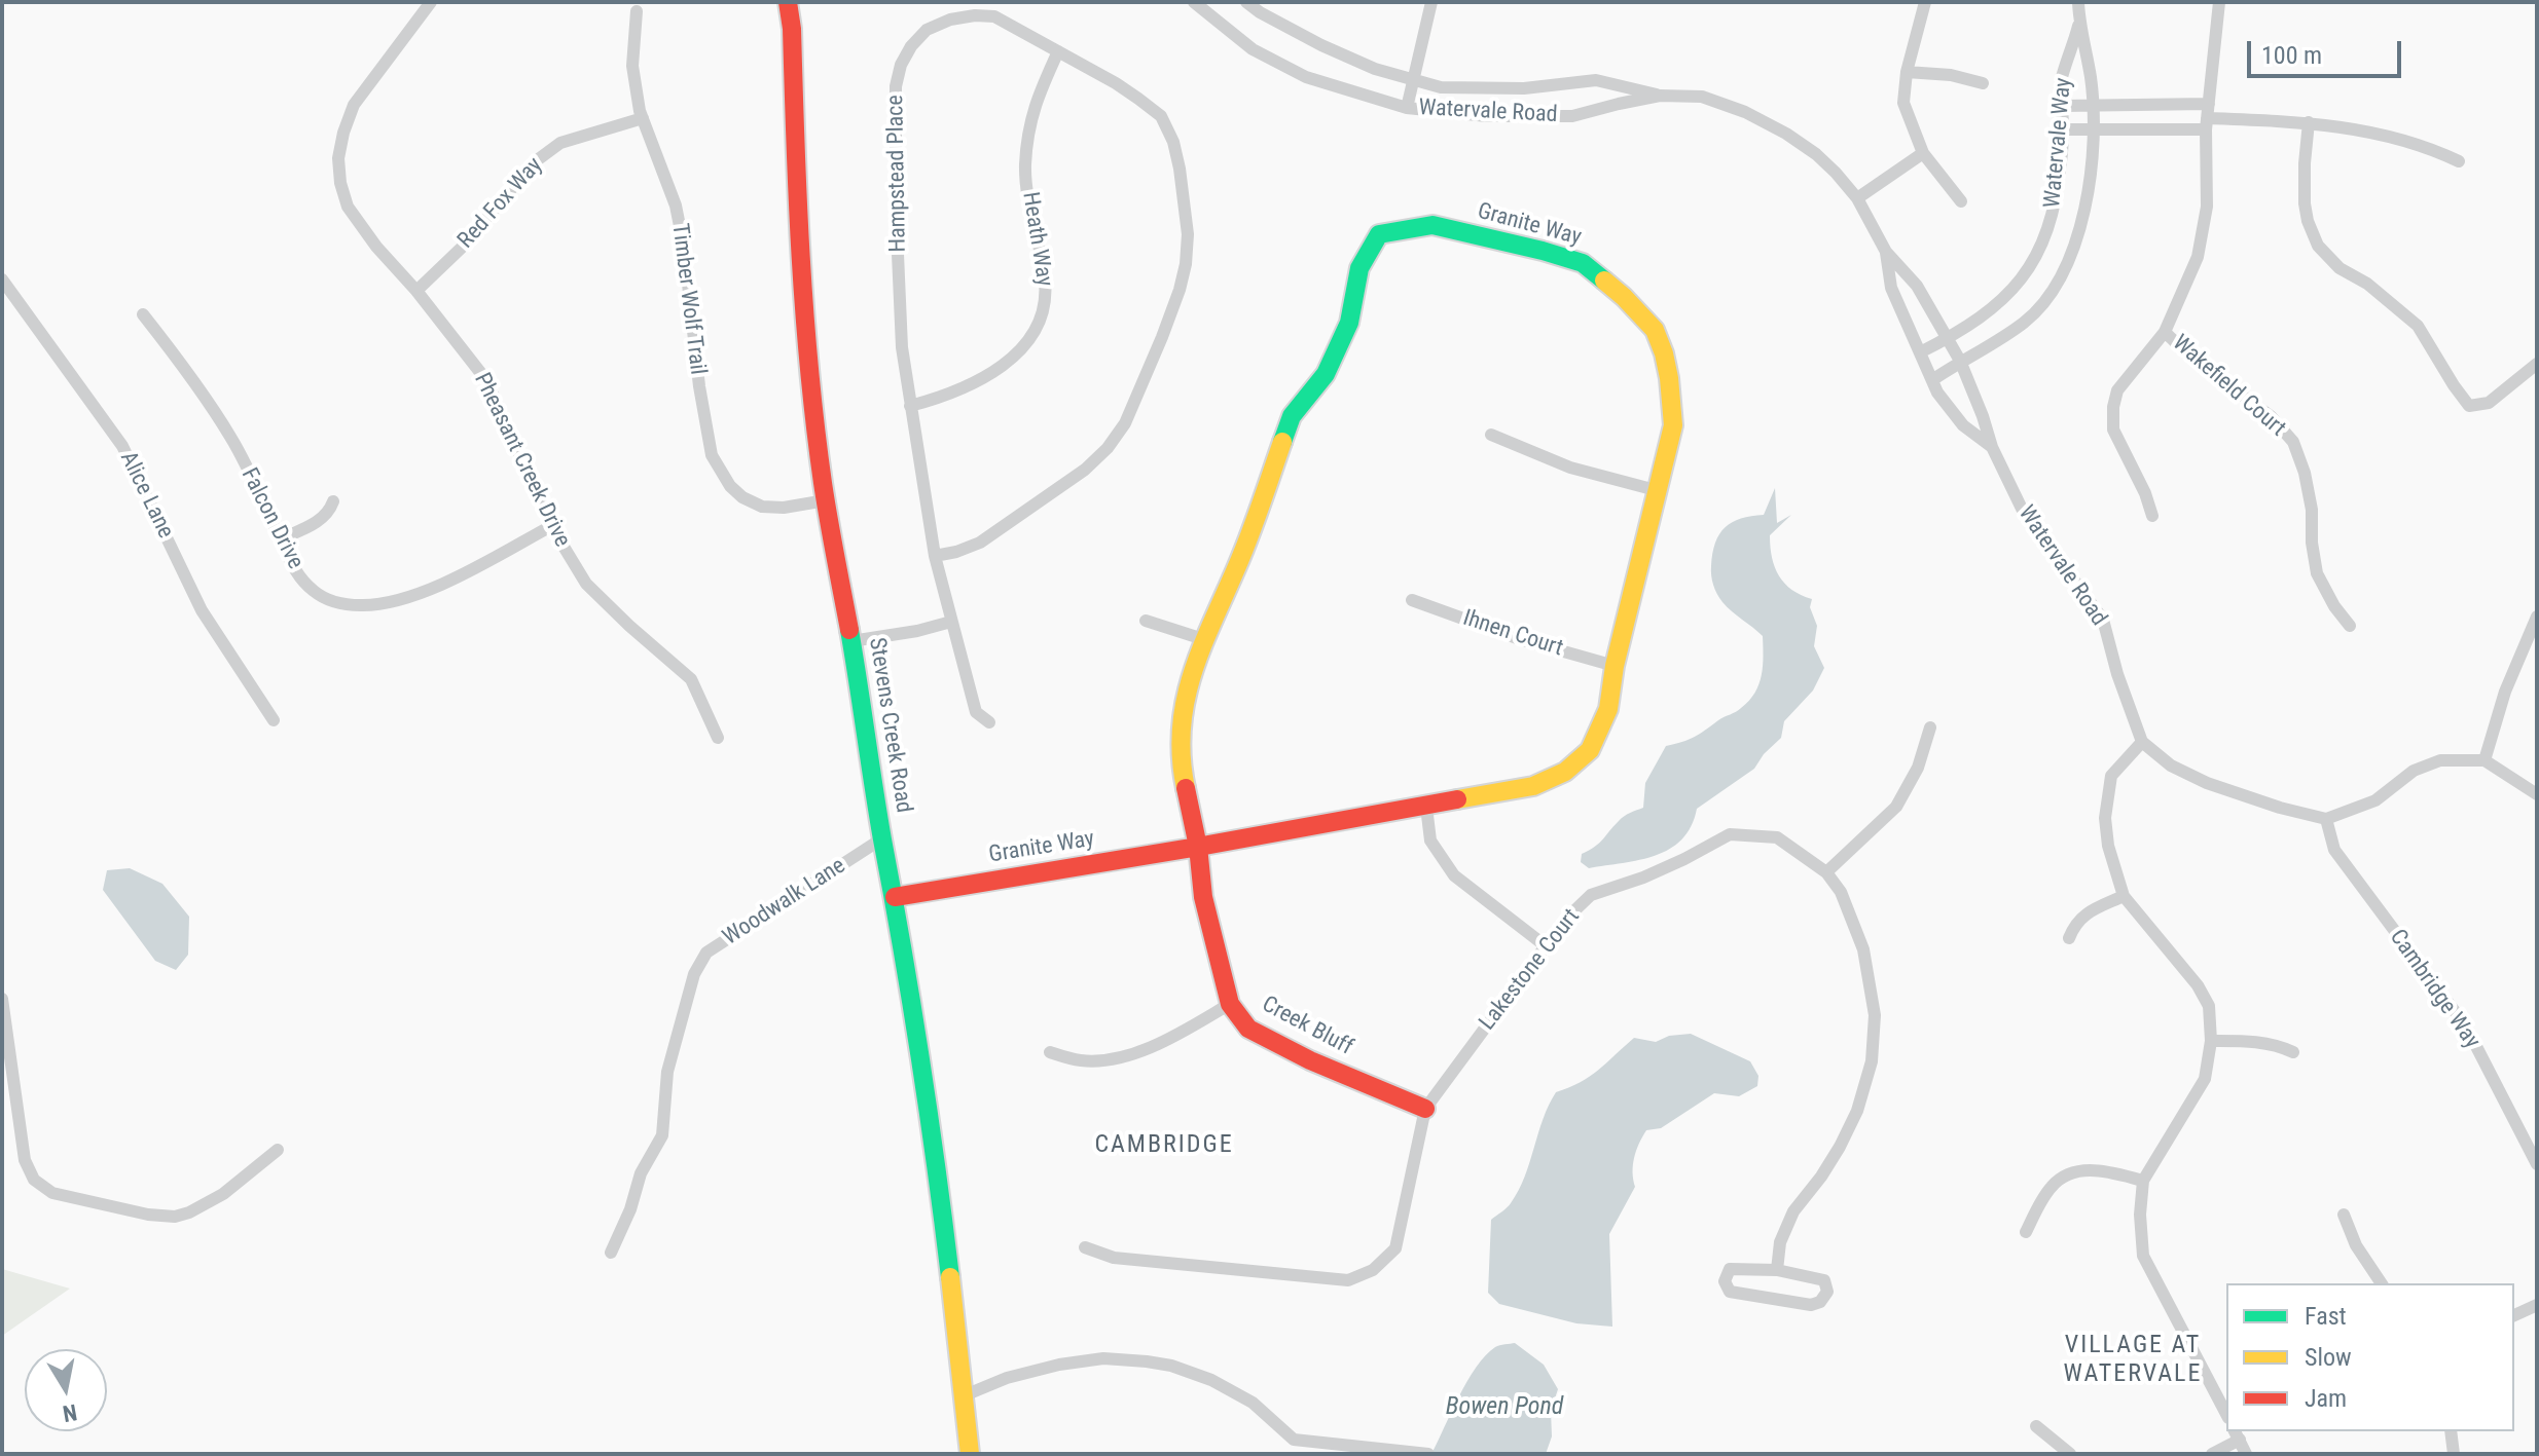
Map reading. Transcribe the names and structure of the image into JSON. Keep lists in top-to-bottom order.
{
  "streets": {
    "street": [
      "Watervale Road",
      "Watervale Way",
      "Hampstead Place",
      "Red Fox Way",
      "Granite Way",
      "Heath Way",
      "Timber Wolf Trail",
      "Wakefield Court",
      "Pheasant Creek Drive",
      "Alice Lane",
      "Falcon Drive",
      "Ihnen Court",
      "Stevens Creek Road",
      "Woodwalk Lane",
      "Lakestone Court",
      "Cambridge Way",
      "Creek Bluff"
    ]
  },
  "crossings": [
    ["Watervale Road", "Watervale Way"],
    ["Hampstead Place", "Heath Way"],
    ["Red Fox Way", "Timber Wolf Trail"],
    ["Red Fox Way", "Pheasant Creek Drive"],
    ["Granite Way", "Ihnen Court"],
    ["Granite Way", "Stevens Creek Road"],
    ["Granite Way", "Creek Bluff"],
    ["Timber Wolf Trail", "Stevens Creek Road"],
    ["Pheasant Creek Drive", "Falcon Drive"],
    ["Stevens Creek Road", "Woodwalk Lane"],
    ["Lakestone Court", "Creek Bluff"]
  ],
  "districts": ["CAMBRIDGE", "VILLAGE AT WATERVALE"],
  "water": ["Bowen Pond"],
  "legend": ["Fast", "Slow", "Jam"],
  "scale_bar": "100 m",
  "north": "bottom"
}
